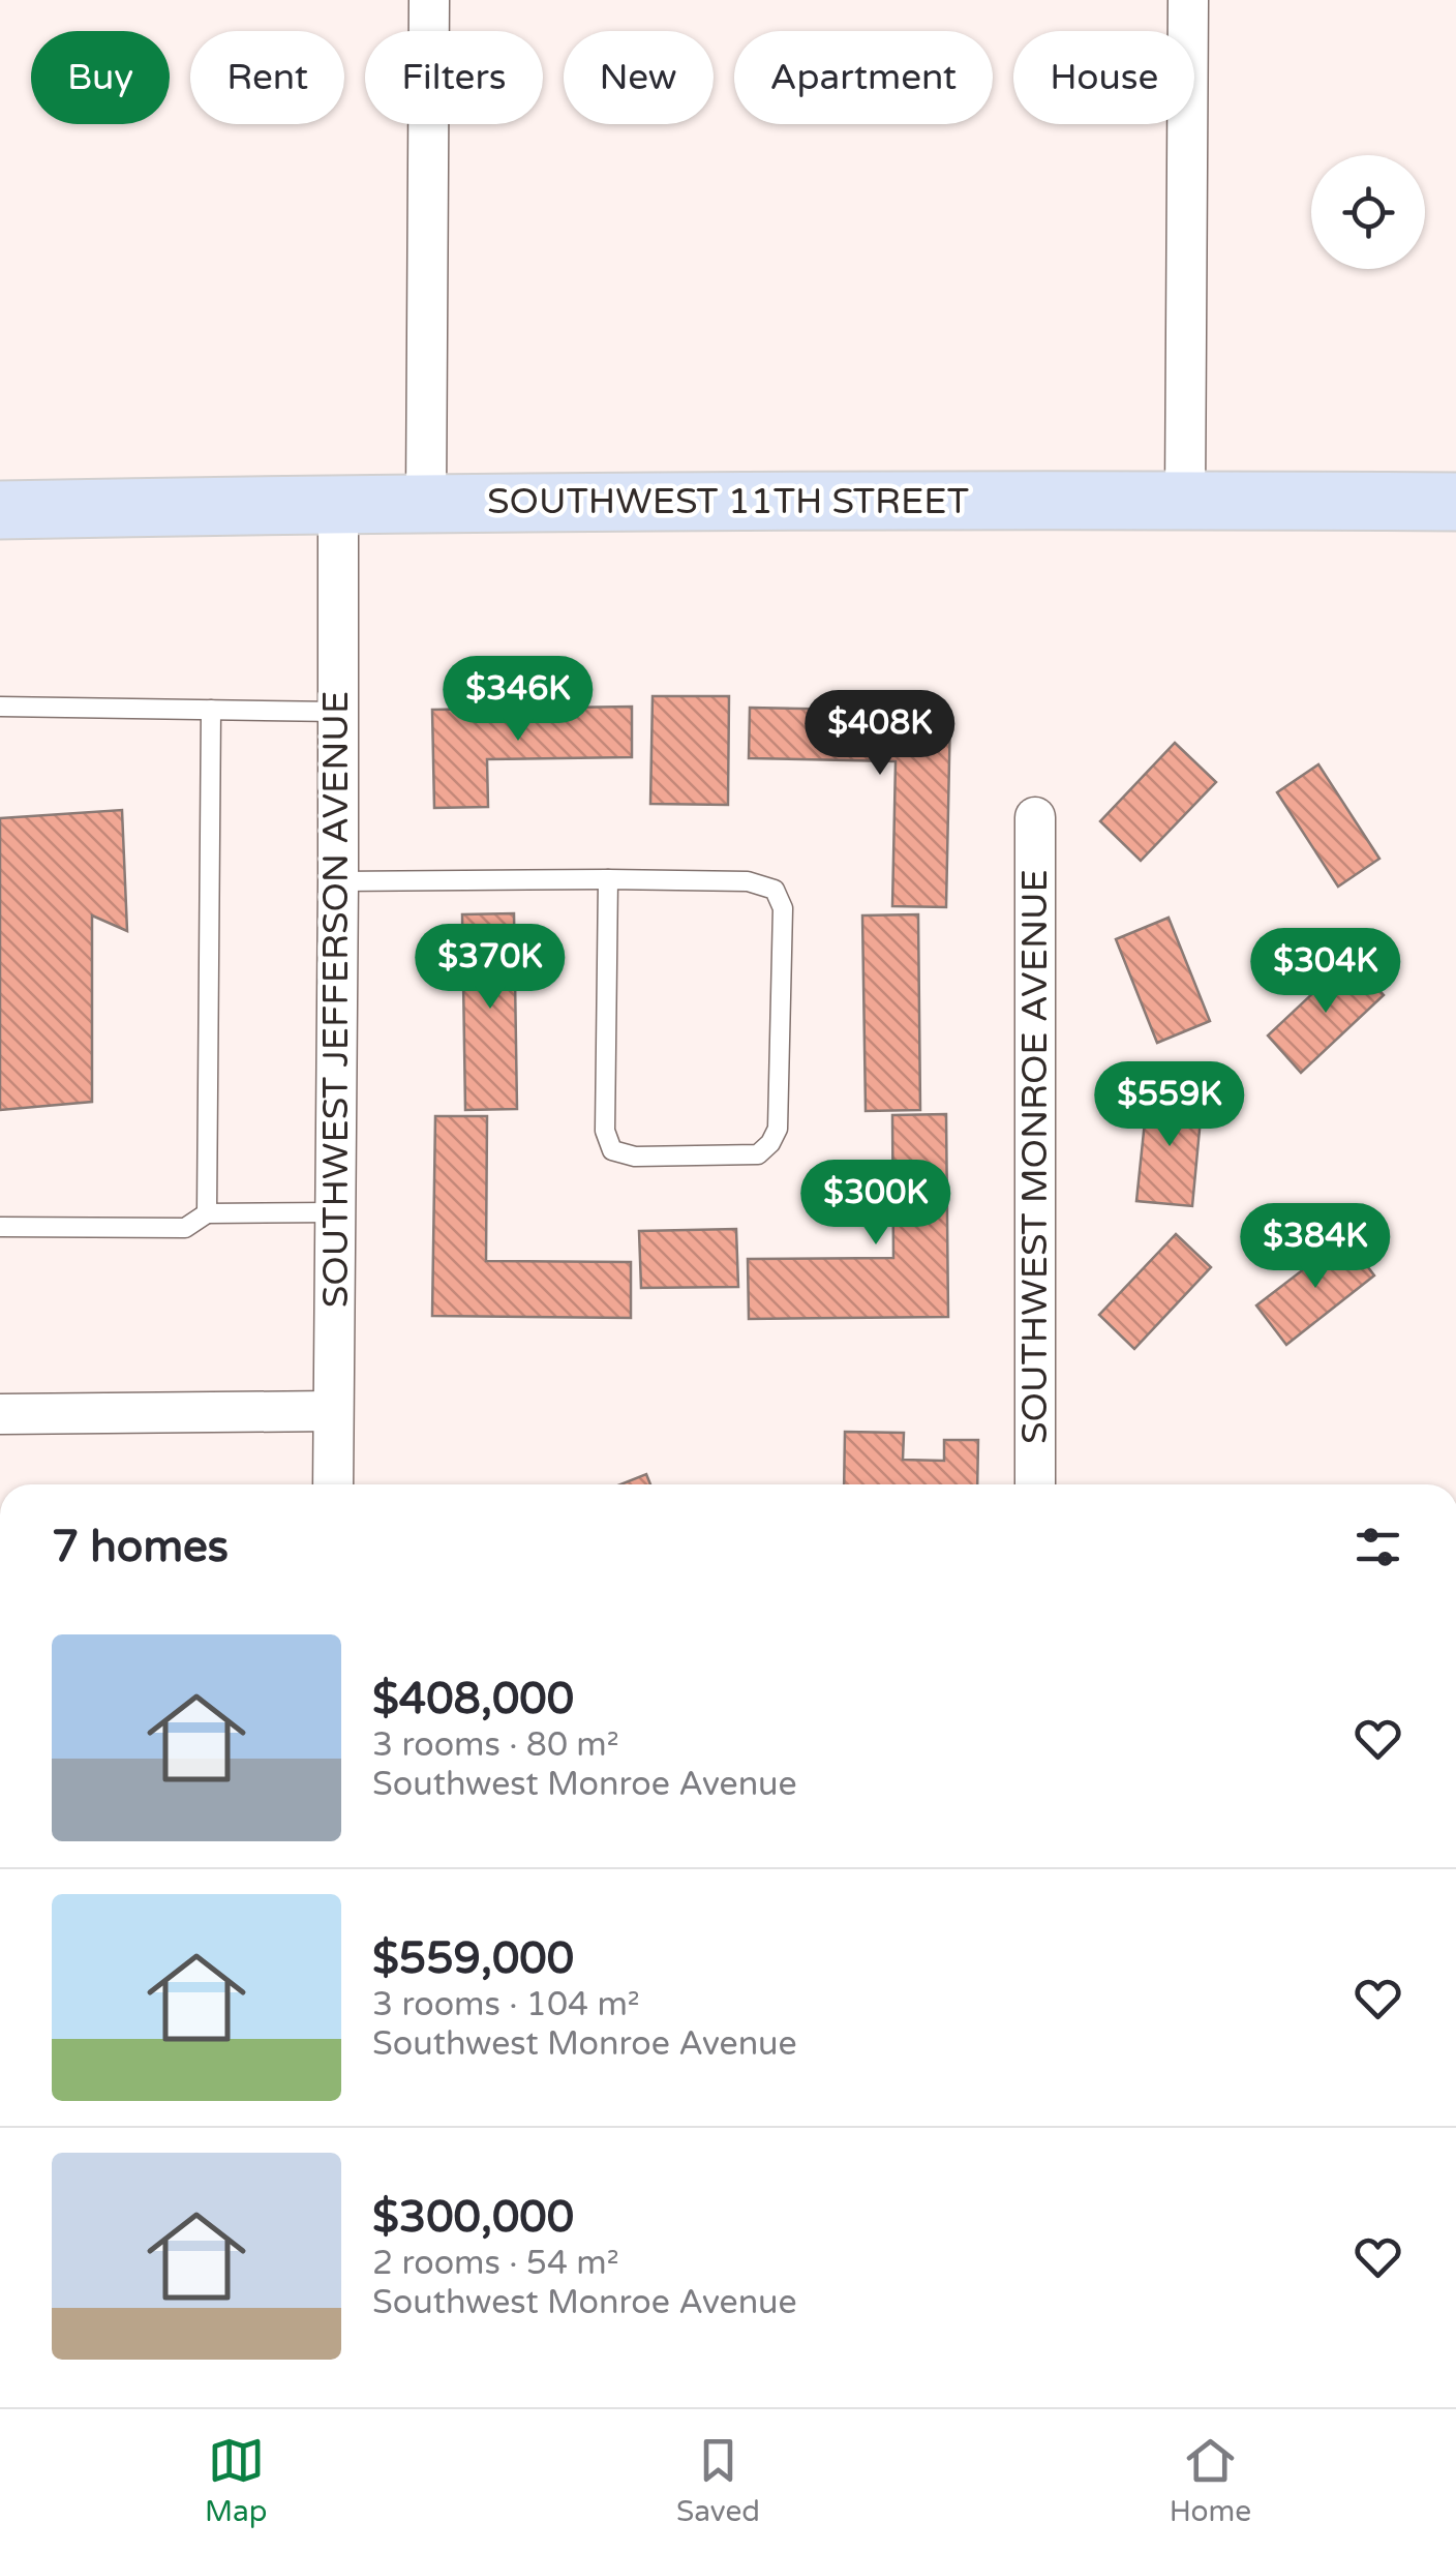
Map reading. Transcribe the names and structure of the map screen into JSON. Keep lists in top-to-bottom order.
{
  "streets": {
    "main road": ["SOUTHWEST 11TH STREET"],
    "street": ["SOUTHWEST JEFFERSON AVENUE", "SOUTHWEST MONROE AVENUE"]
  },
  "crossings": [
    ["SOUTHWEST 11TH STREET", "SOUTHWEST JEFFERSON AVENUE"]
  ],
  "page": {
    "chip": [
      "Buy",
      "Rent",
      "Filters",
      "New",
      "Apartment",
      "House"
    ],
    "price": [
      "$346K",
      "$408K",
      "$370K",
      "$304K",
      "$559K",
      "$300K",
      "$384K"
    ],
    "heading": "7 homes",
    "list": [
      {
        "name": "$408,000",
        "note": "3 rooms · 80 m² · Southwest Monroe Avenue"
      },
      {
        "name": "$559,000",
        "note": "3 rooms · 104 m² · Southwest Monroe Avenue"
      },
      {
        "name": "$300,000",
        "note": "2 rooms · 54 m² · Southwest Monroe Avenue"
      }
    ],
    "tabs": ["Map", "Saved", "Home"]
  }
}
